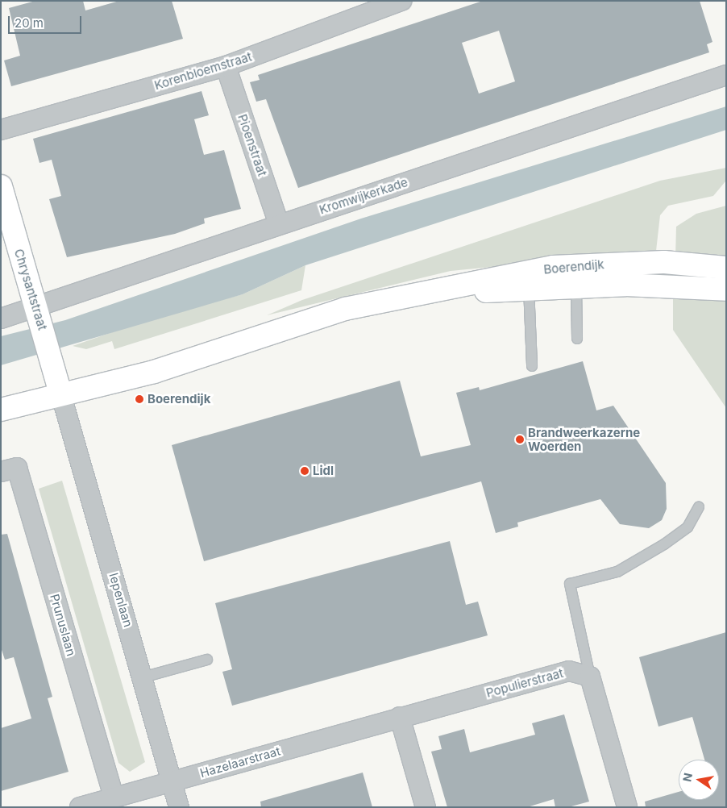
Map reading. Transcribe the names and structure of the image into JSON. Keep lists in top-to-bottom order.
{
  "streets": {
    "main road": ["Boerendijk", "Chrysantstraat"],
    "street": [
      "Korenbloemstraat",
      "Pioenstraat",
      "Kromwijkerkade",
      "Iepenlaan",
      "Prunuslaan",
      "Populierstraat",
      "Hazelaarstraat"
    ]
  },
  "crossings": [
    ["Korenbloemstraat", "Pioenstraat"],
    ["Pioenstraat", "Kromwijkerkade"],
    ["Kromwijkerkade", "Chrysantstraat"],
    ["Boerendijk", "Chrysantstraat"],
    ["Boerendijk", "Iepenlaan"],
    ["Chrysantstraat", "Iepenlaan"],
    ["Iepenlaan", "Hazelaarstraat"],
    ["Prunuslaan", "Hazelaarstraat"],
    ["Populierstraat", "Hazelaarstraat"]
  ],
  "places": ["Boerendijk", "Brandweerkazerne Woerden", "Lidl"],
  "scale_bar": "20 m",
  "north": "left"
}
